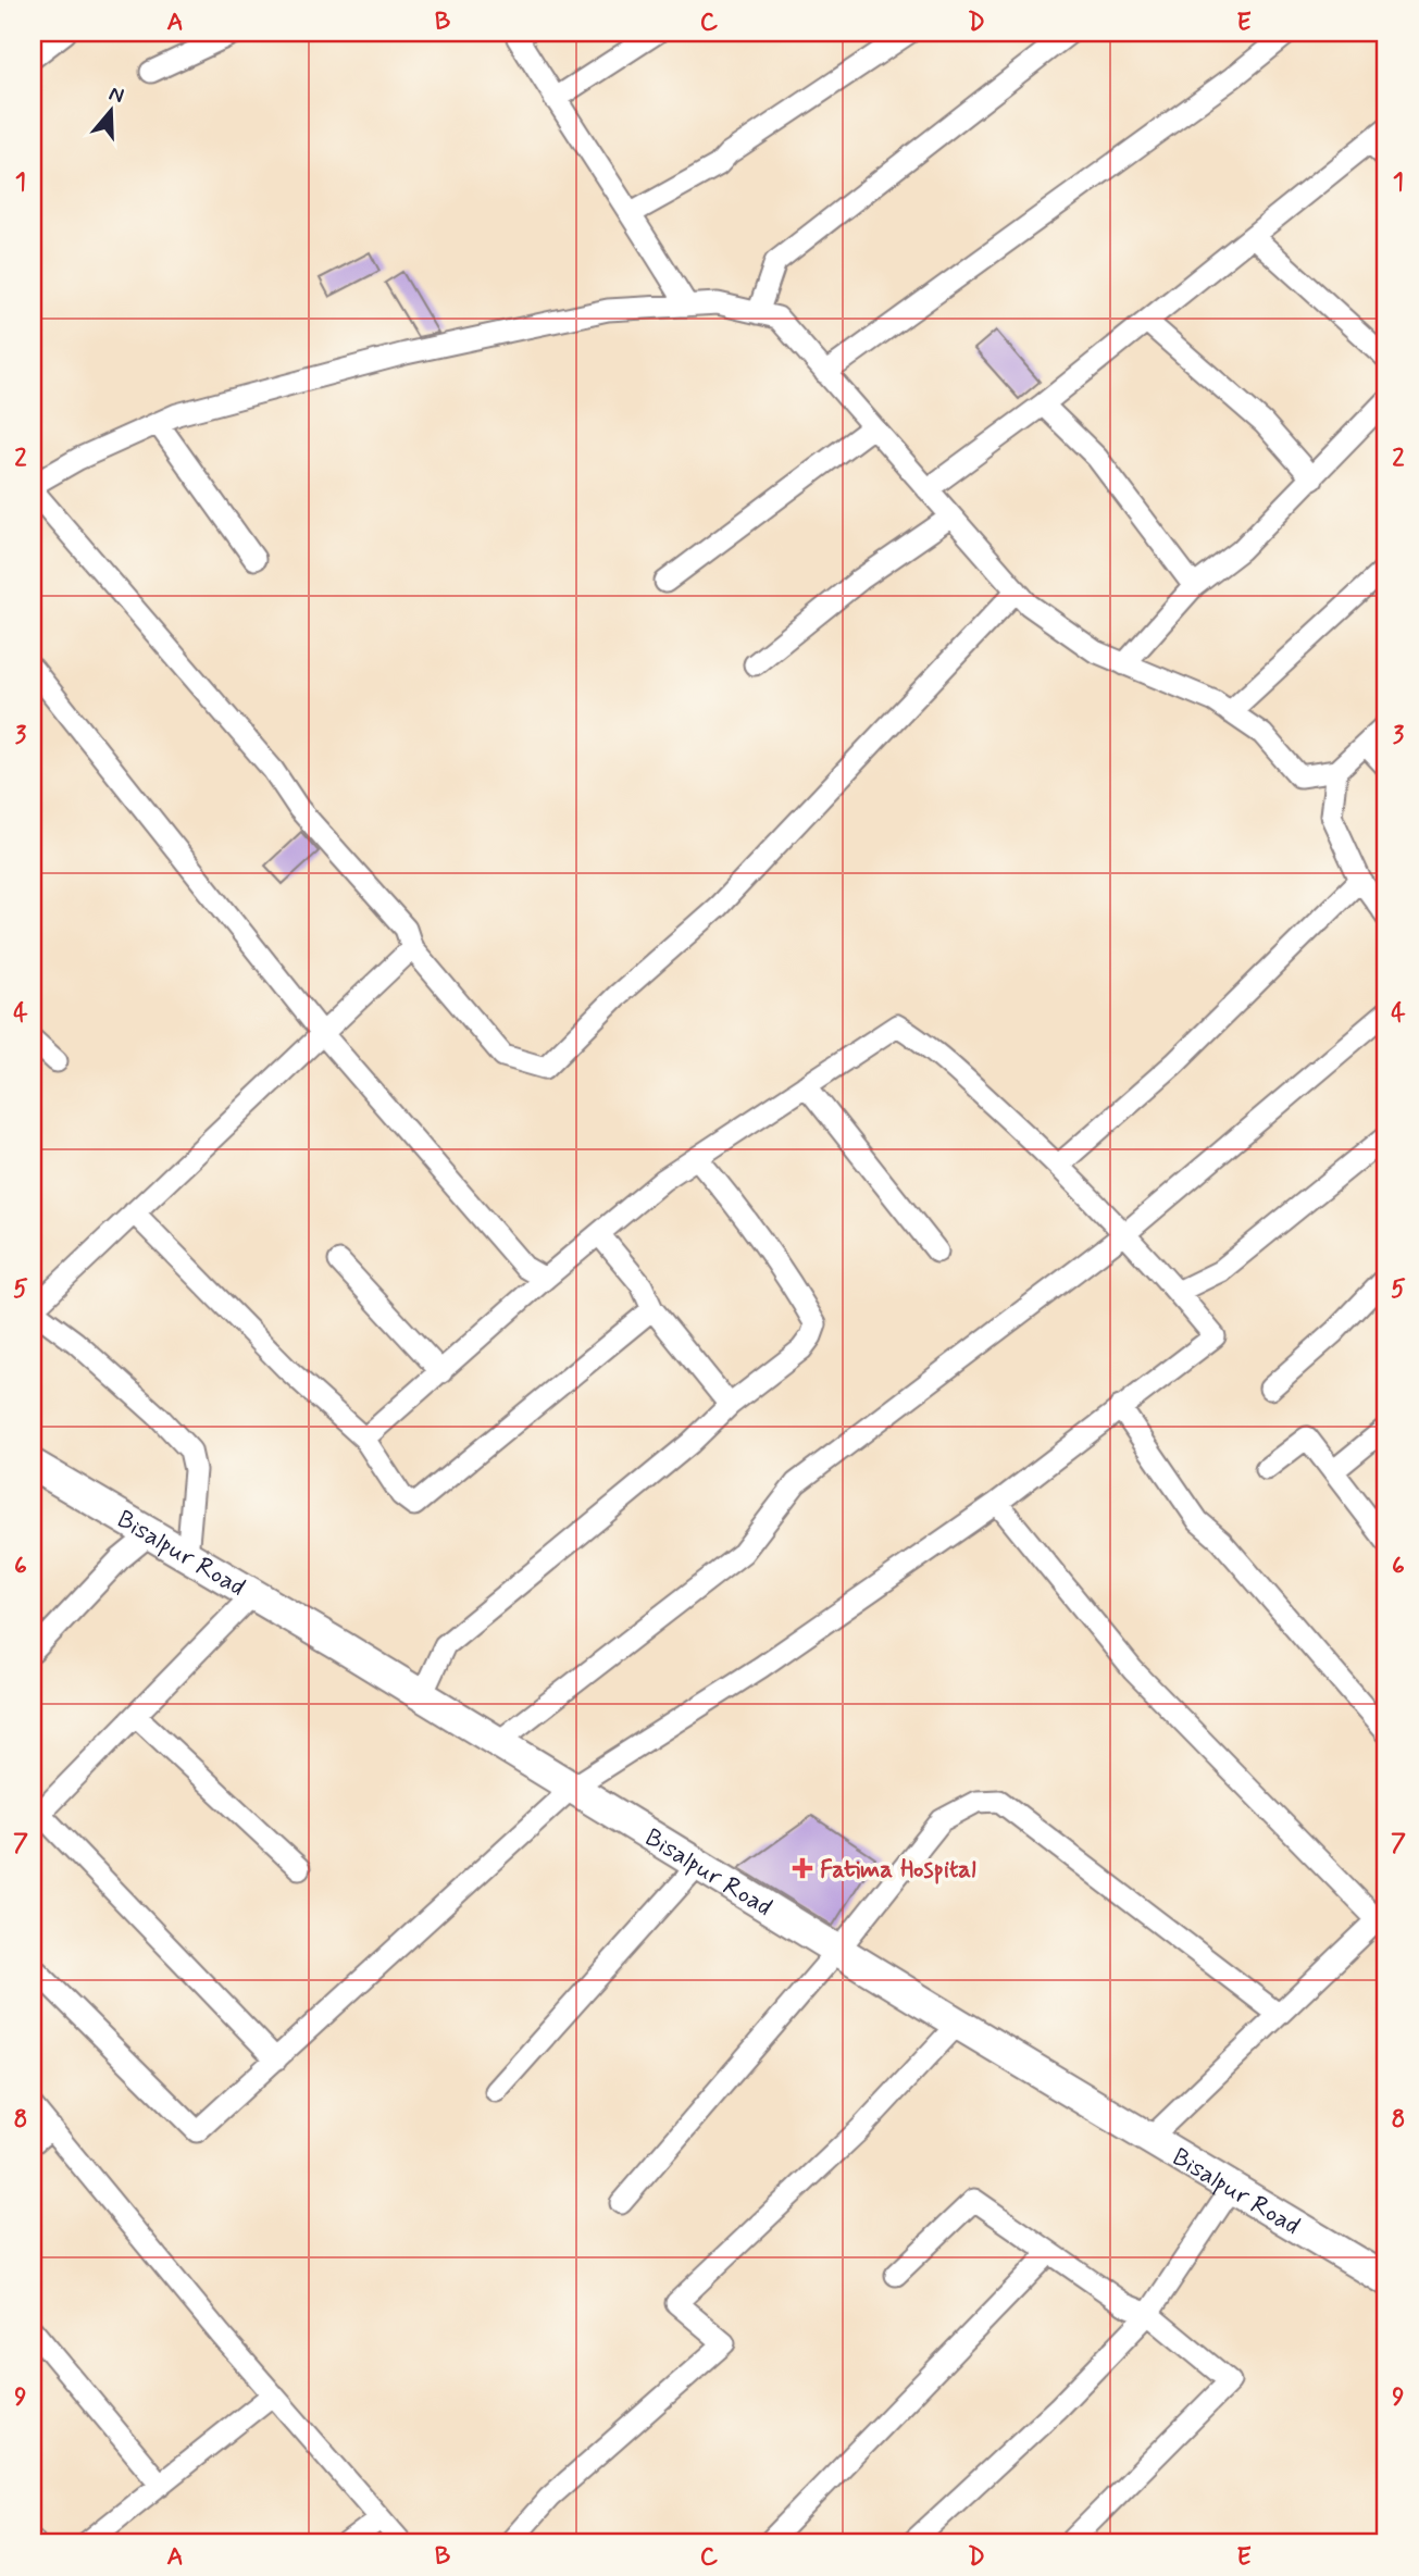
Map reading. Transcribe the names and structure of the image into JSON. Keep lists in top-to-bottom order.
{
  "streets": {
    "main road": ["Bisalpur Road"]
  },
  "places": {
    "health": ["Fatima Hospital"]
  },
  "north": "top",
  "grid": {
    "columns": [
      "A",
      "B",
      "C",
      "D",
      "E"
    ],
    "rows": [
      "1",
      "2",
      "3",
      "4",
      "5",
      "6",
      "7",
      "8",
      "9"
    ]
  }
}
